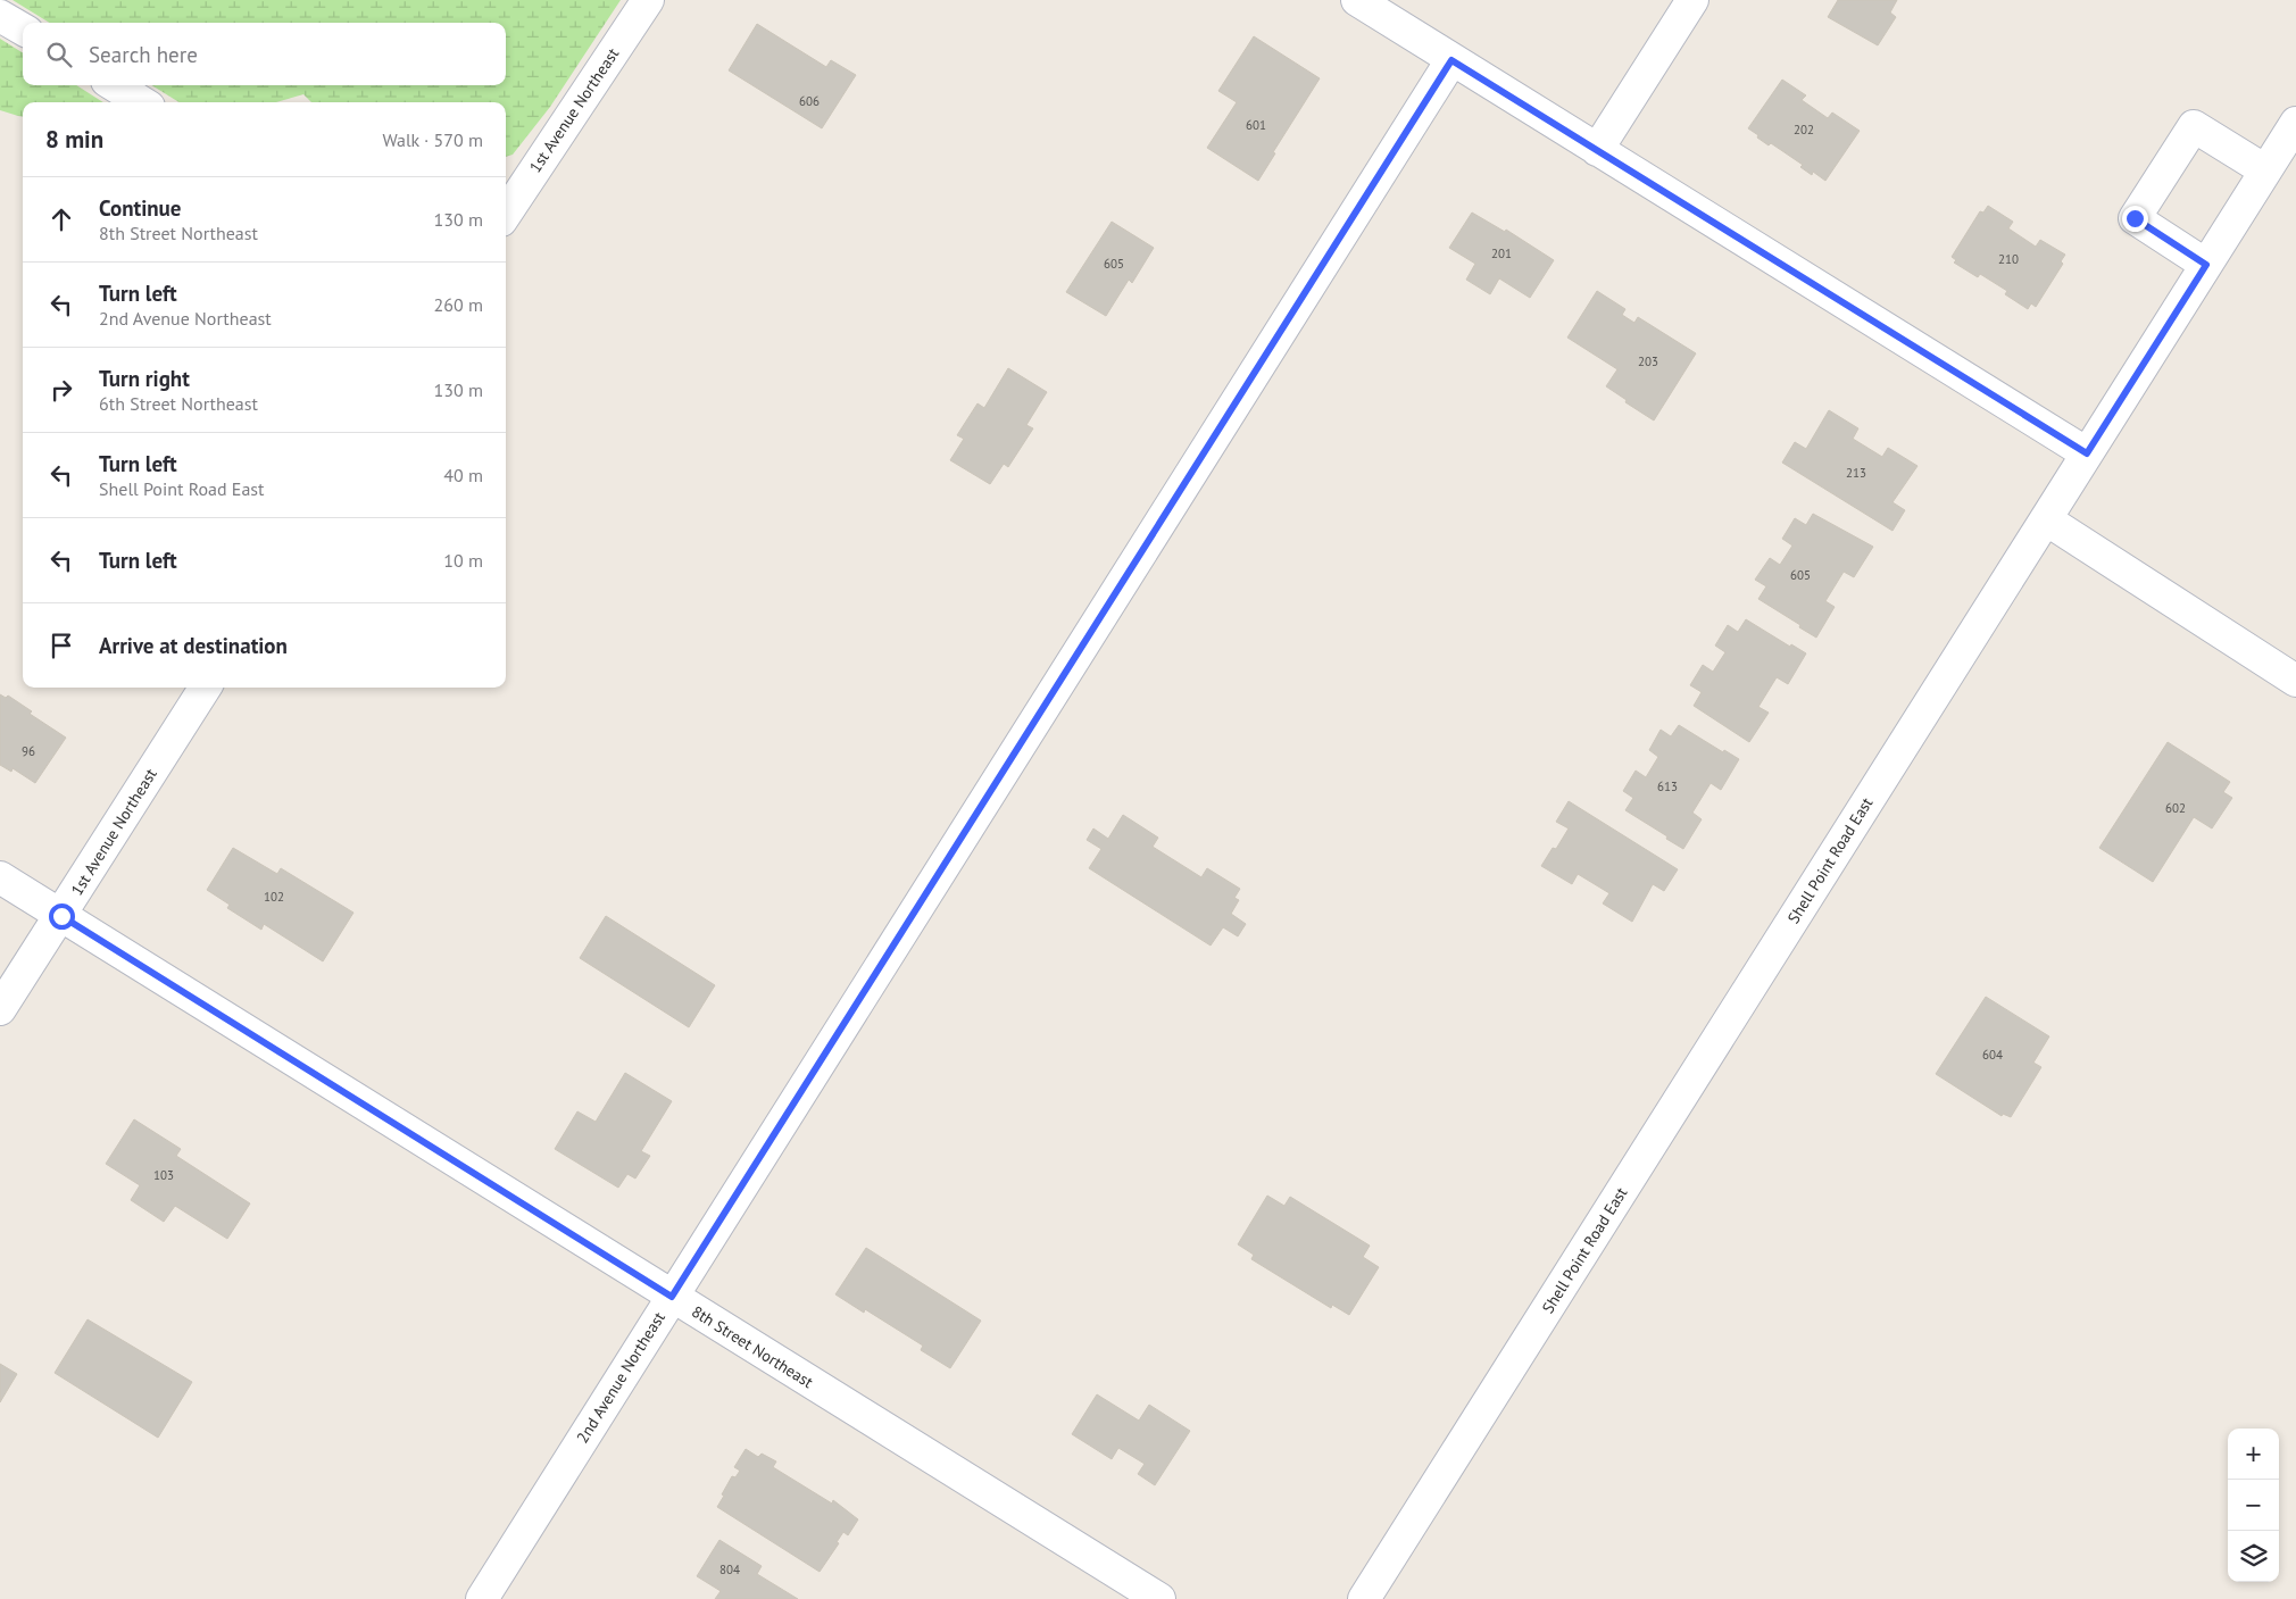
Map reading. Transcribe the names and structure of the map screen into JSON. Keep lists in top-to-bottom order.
{
  "streets": {
    "street": [
      "1st Avenue Northeast",
      "Shell Point Road East",
      "8th Street Northeast",
      "2nd Avenue Northeast"
    ]
  },
  "crossings": [
    ["1st Avenue Northeast", "8th Street Northeast"],
    ["8th Street Northeast", "2nd Avenue Northeast"]
  ],
  "house_numbers": [
    "606",
    "601",
    "202",
    "201",
    "210",
    "605",
    "203",
    "213",
    "605",
    "96",
    "613",
    "602",
    "102",
    "604",
    "103",
    "804"
  ],
  "page": {
    "search": "Search here",
    "heading": ["8 min", "Walk · 570 m"],
    "list": [
      ["Continue", "8th Street Northeast", "130 m"],
      ["Turn left", "2nd Avenue Northeast", "260 m"],
      ["Turn right", "6th Street Northeast", "130 m"],
      ["Turn left", "Shell Point Road East", "40 m"],
      ["Turn left", "10 m"],
      "Arrive at destination"
    ],
    "map_buttons": ["+", "−"]
  }
}
